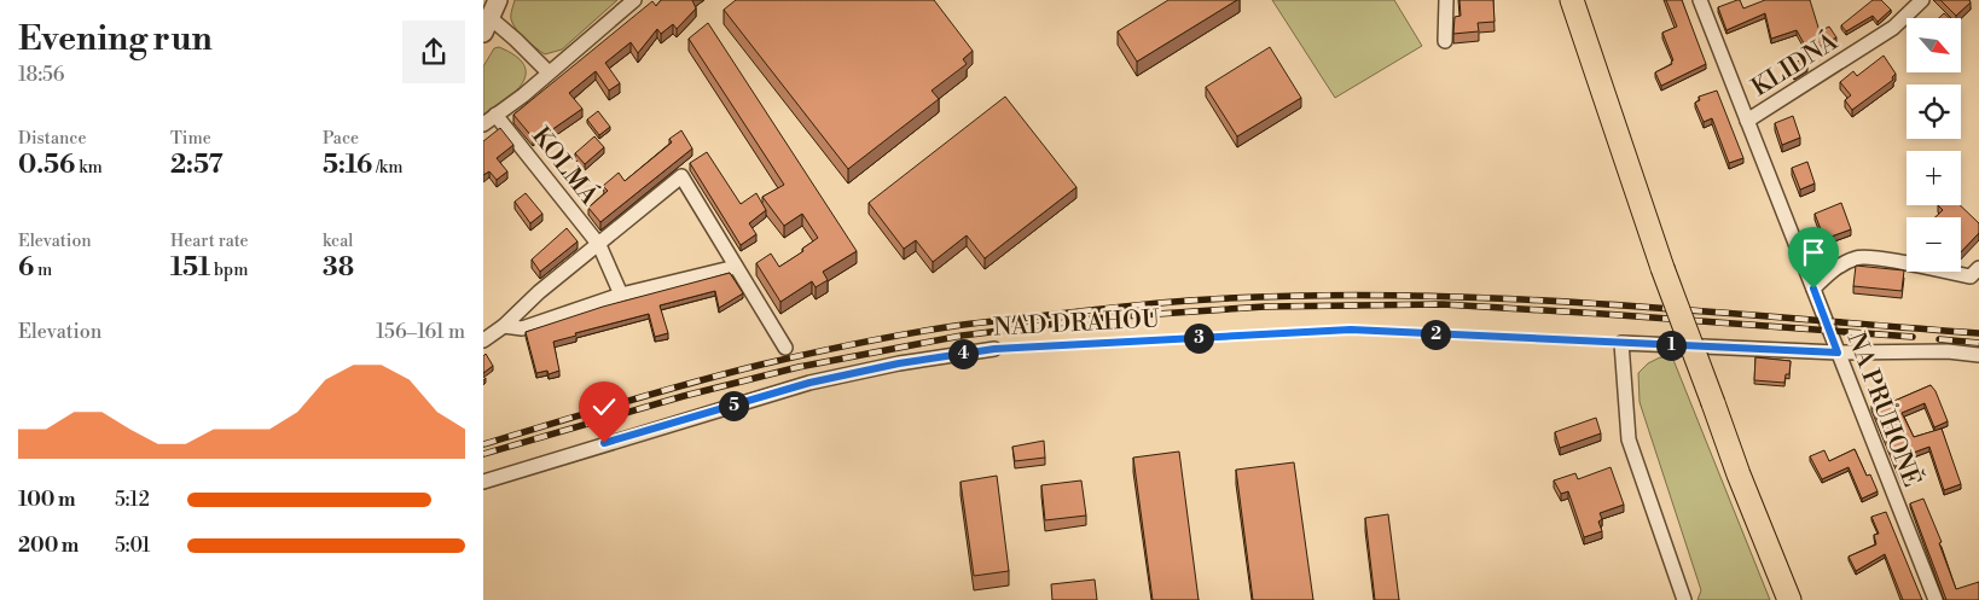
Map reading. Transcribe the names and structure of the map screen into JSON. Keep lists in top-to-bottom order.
{
  "streets": {
    "street": [
      "KLIDNÁ",
      "KOLMÁ",
      "NAD DRAHOU",
      "NA PRŮHONĚ"
    ]
  },
  "crossings": [
    ["KLIDNÁ", "NA PRŮHONĚ"],
    ["NAD DRAHOU", "NA PRŮHONĚ"]
  ],
  "north": "bottom right",
  "page": {
    "heading": ["Evening run", "18:56"],
    "map_buttons": ["+", "−"],
    "stats": [
      ["Distance", "0.56 km"],
      ["Time", "2:57"],
      ["Pace", "5:16 /km"],
      ["Elevation", "6 m"],
      ["Heart rate", "151 bpm"],
      ["kcal", "38"]
    ],
    "chart": ["Elevation", "156–161 m"],
    "pins": [
      "2",
      "3",
      "1",
      "4",
      "5"
    ],
    "list": [
      {
        "name": "100 m",
        "note": "5:12"
      },
      {
        "name": "200 m",
        "note": "5:01"
      }
    ]
  }
}
